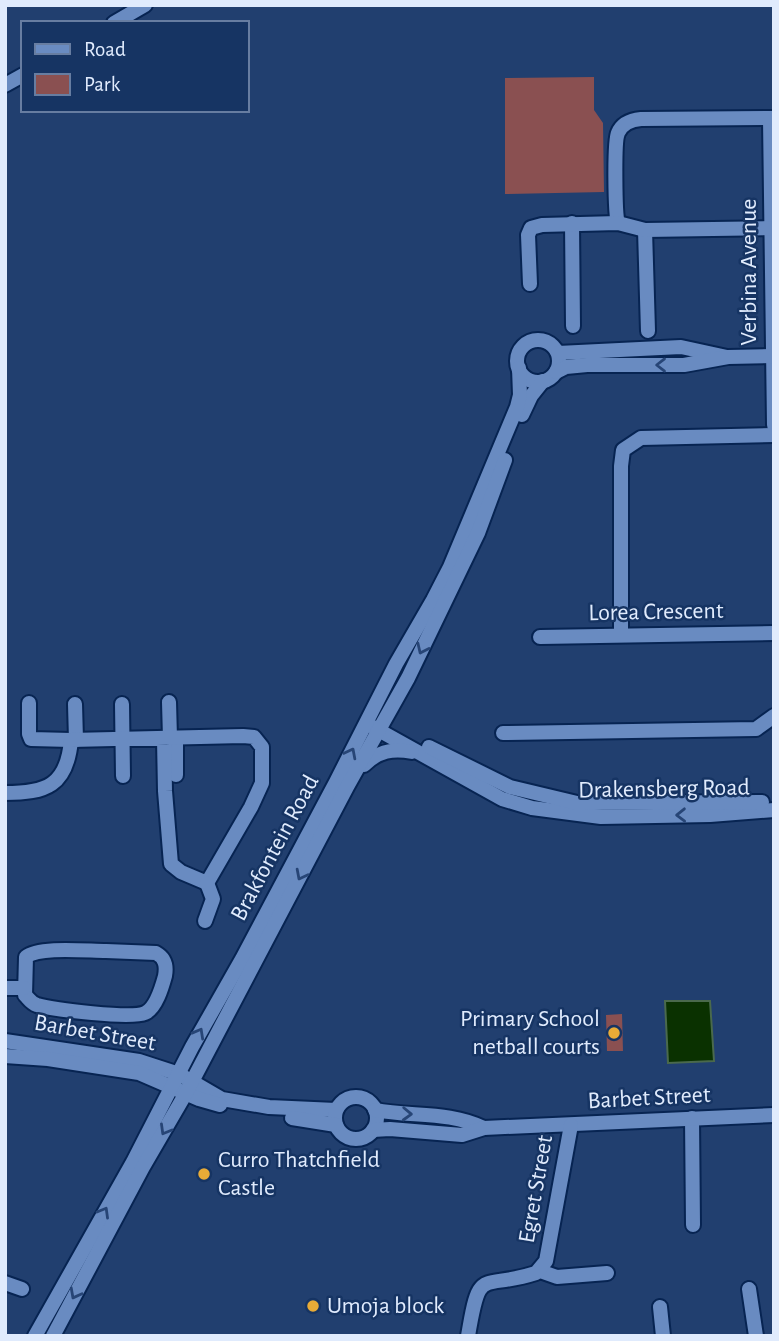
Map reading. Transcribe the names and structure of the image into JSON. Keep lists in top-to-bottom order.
{
  "streets": {
    "street": [
      "Verbina Avenue",
      "Lorea Crescent",
      "Drakensberg Road",
      "Brakfontein Road",
      "Barbet Street",
      "Egret Street"
    ]
  },
  "crossings": [
    ["Drakensberg Road", "Brakfontein Road"],
    ["Brakfontein Road", "Barbet Street"],
    ["Barbet Street", "Egret Street"]
  ],
  "places": ["Primary School netball courts", "Curro Thatchfield Castle", "Umoja block"],
  "legend": ["Road", "Park"]
}
